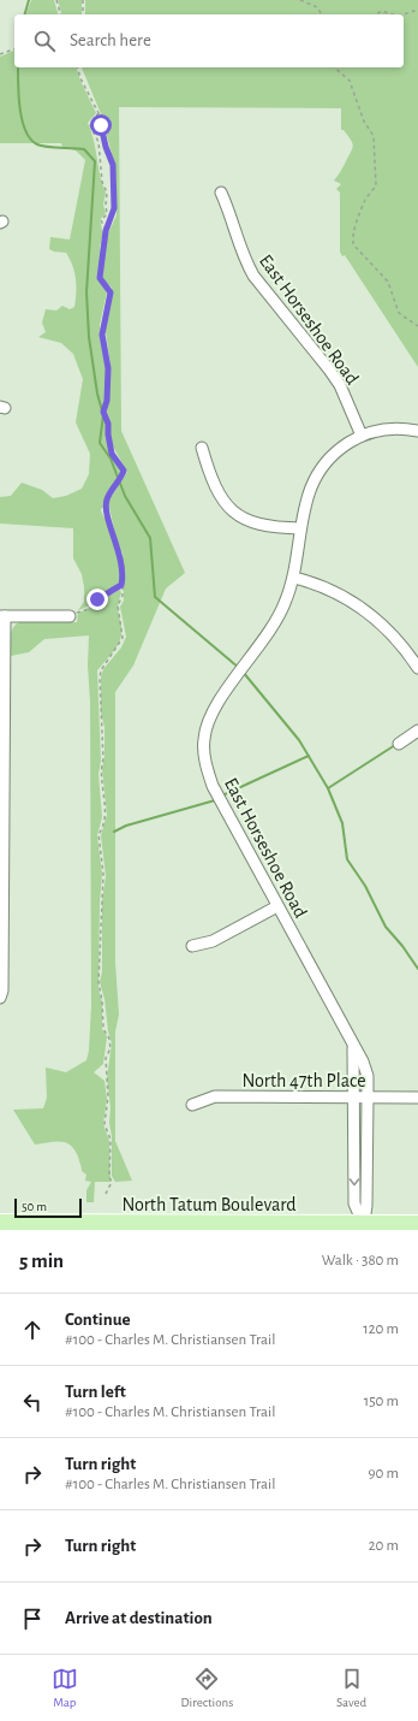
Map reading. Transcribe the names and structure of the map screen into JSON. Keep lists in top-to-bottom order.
{
  "streets": {
    "main road": ["North Tatum Boulevard"],
    "street": ["East Horseshoe Road", "North 47th Place"]
  },
  "crossings": [
    ["East Horseshoe Road", "North 47th Place"],
    ["East Horseshoe Road", "North Tatum Boulevard"]
  ],
  "scale_bar": "50 m",
  "page": {
    "search": "Search here",
    "scale": "50 m",
    "heading": ["5 min", "Walk · 380 m"],
    "list": [
      ["Continue", "#100 - Charles M. Christiansen Trail", "120 m"],
      ["Turn left", "#100 - Charles M. Christiansen Trail", "150 m"],
      ["Turn right", "#100 - Charles M. Christiansen Trail", "90 m"],
      ["Turn right", "20 m"],
      "Arrive at destination"
    ],
    "nav": ["Map", "Directions", "Saved"]
  }
}
